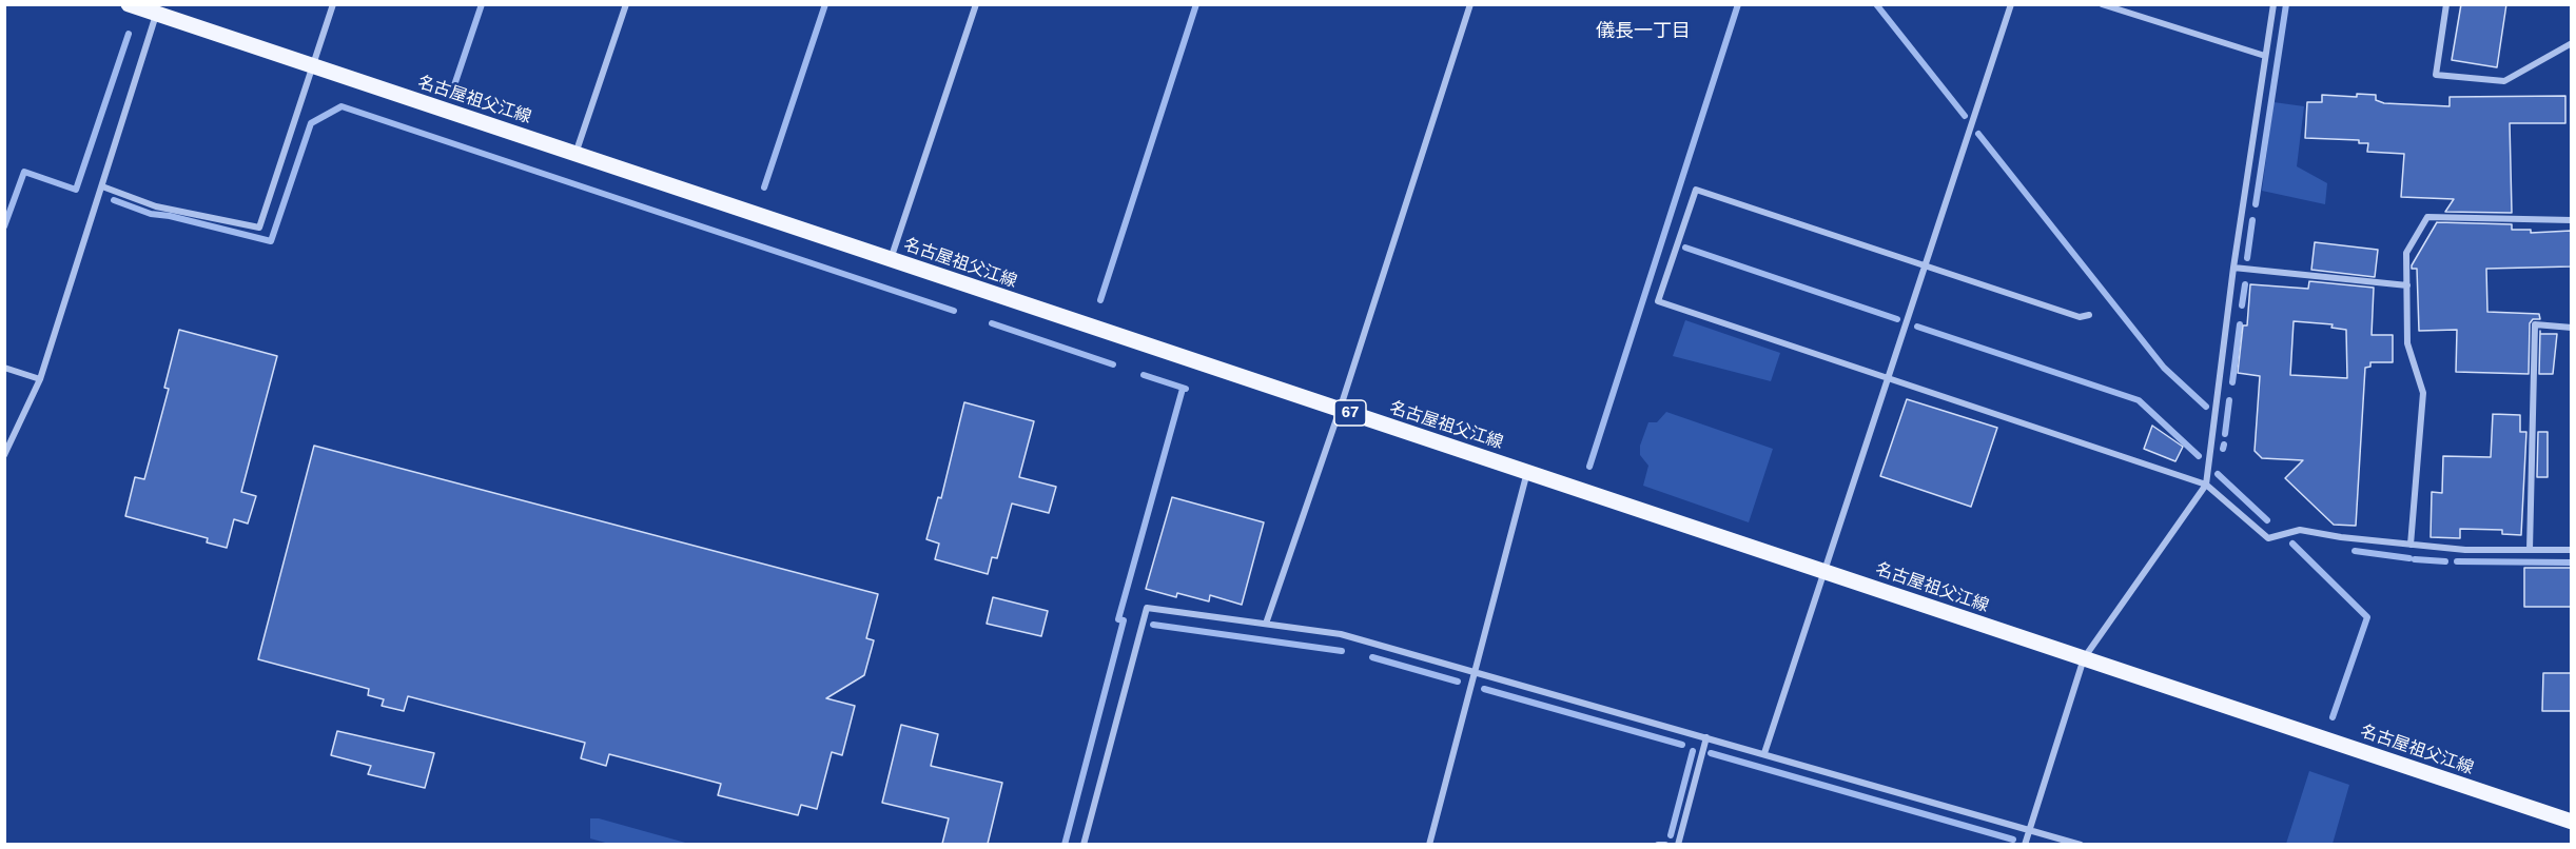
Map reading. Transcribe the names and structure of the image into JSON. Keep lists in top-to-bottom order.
{
  "streets": {
    "main road": ["名古屋祖父江線", "67"]
  },
  "districts": ["儀長一丁目"]
}
